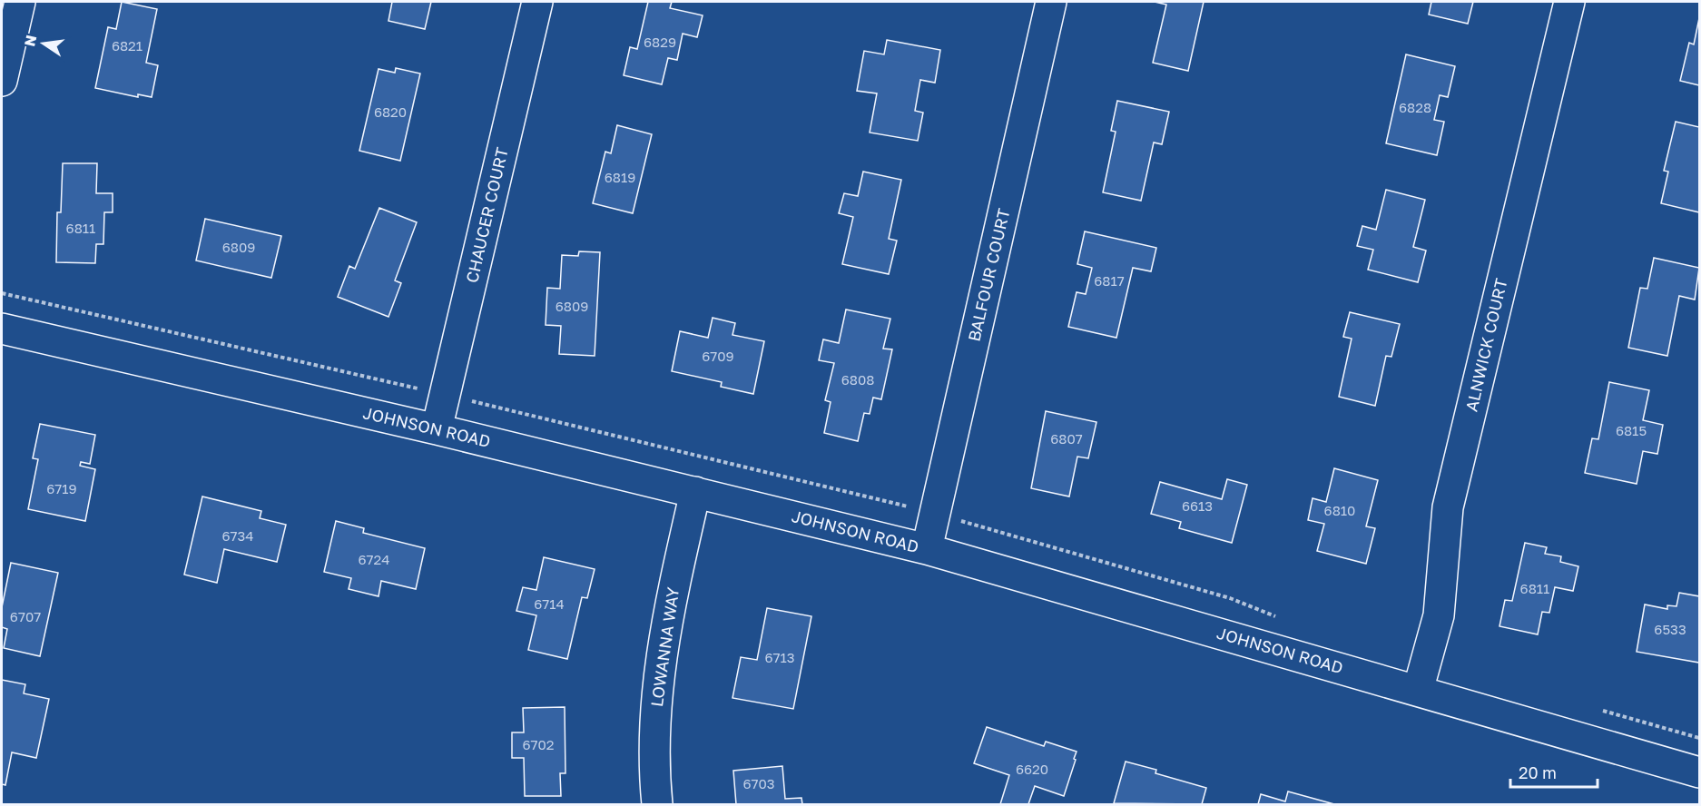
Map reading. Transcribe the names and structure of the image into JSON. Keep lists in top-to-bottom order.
{
  "streets": {
    "street": [
      "CHAUCER COURT",
      "BALFOUR COURT",
      "ALNWICK COURT",
      "JOHNSON ROAD",
      "LOWANNA WAY"
    ]
  },
  "crossings": [
    ["CHAUCER COURT", "JOHNSON ROAD"],
    ["BALFOUR COURT", "JOHNSON ROAD"],
    ["ALNWICK COURT", "JOHNSON ROAD"],
    ["JOHNSON ROAD", "LOWANNA WAY"]
  ],
  "house_numbers": [
    "6829",
    "6821",
    "6828",
    "6820",
    "6819",
    "6811",
    "6809",
    "6817",
    "6809",
    "6709",
    "6808",
    "6815",
    "6807",
    "6719",
    "6613",
    "6810",
    "6734",
    "6724",
    "6811",
    "6714",
    "6707",
    "6533",
    "6713",
    "6702",
    "6620",
    "6703"
  ],
  "scale_bar": "20 m",
  "north": "left"
}
